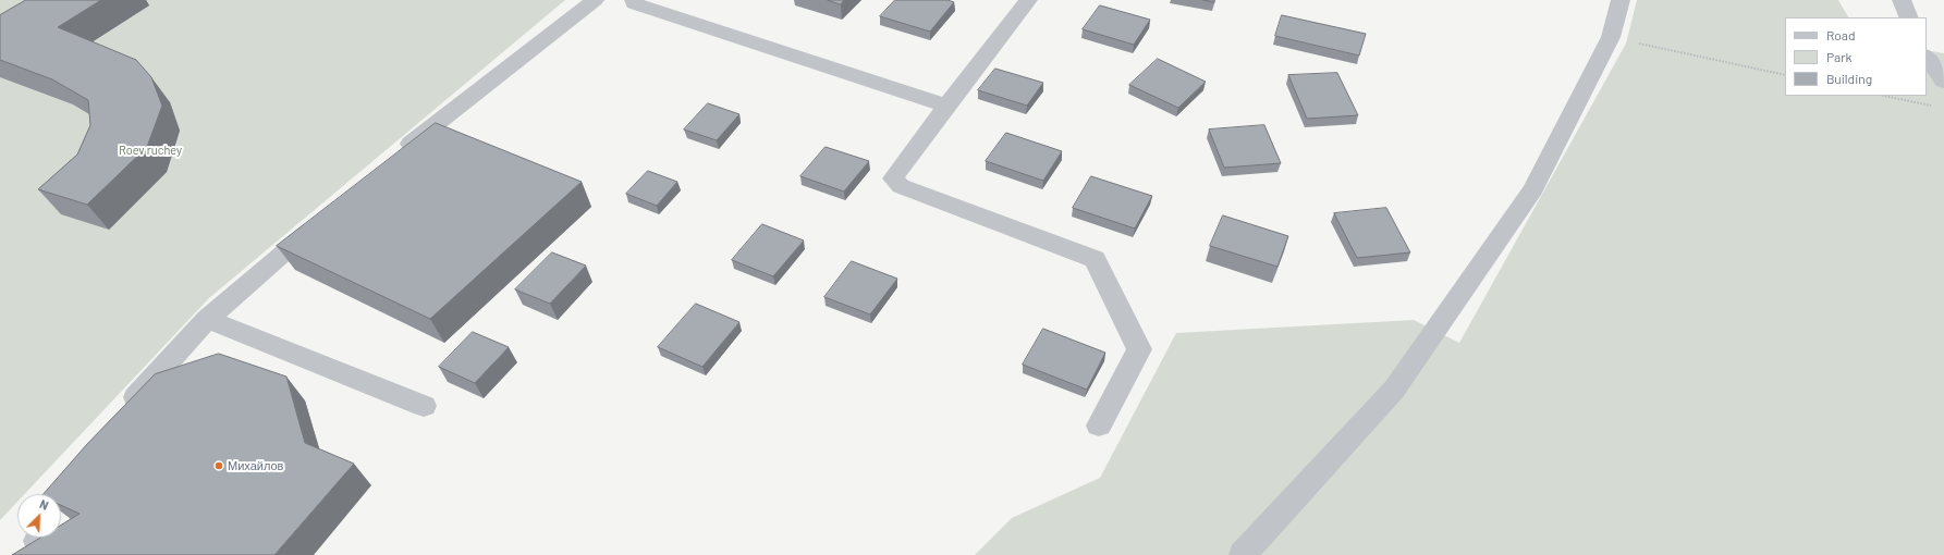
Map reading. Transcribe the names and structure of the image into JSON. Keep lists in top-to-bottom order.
{
  "parks": ["Roev ruchey"],
  "places": ["Михайлов"],
  "legend": ["Road", "Park", "Building"],
  "north": "top right"
}
